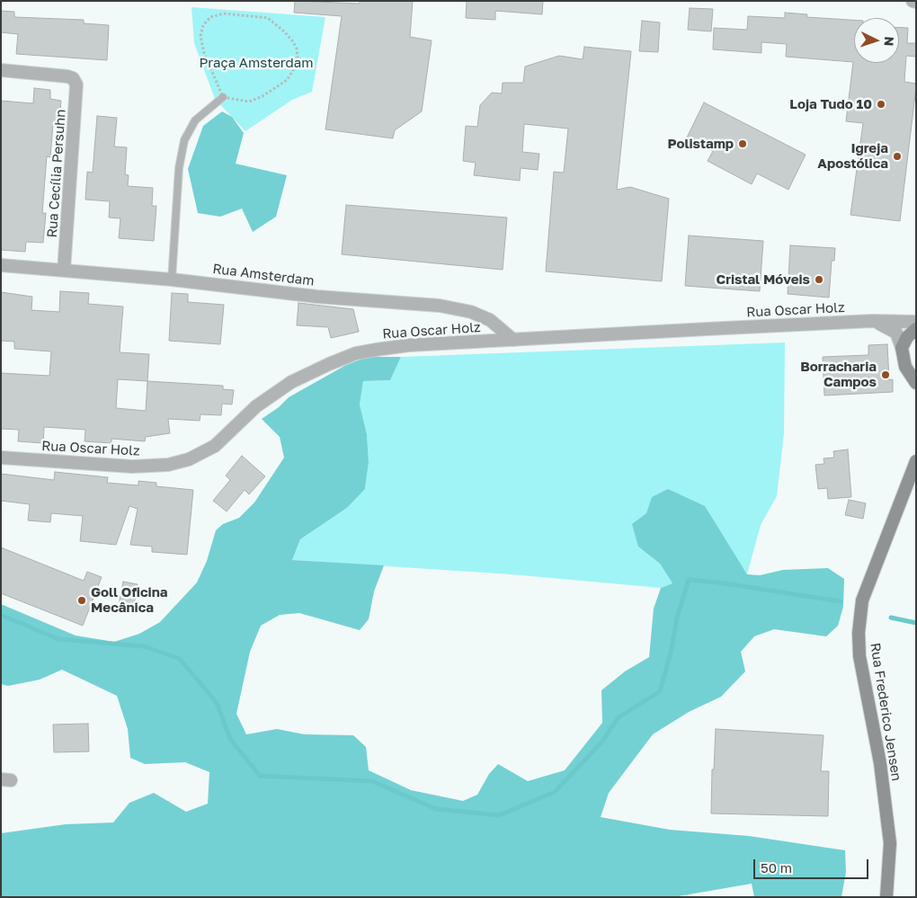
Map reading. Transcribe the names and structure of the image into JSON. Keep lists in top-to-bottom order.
{
  "streets": {
    "main road": ["Rua Frederico Jensen"],
    "street": ["Rua Cecília Persuhn", "Rua Amsterdam", "Rua Oscar Holz"]
  },
  "crossings": [
    ["Rua Cecília Persuhn", "Rua Amsterdam"],
    ["Rua Amsterdam", "Rua Oscar Holz"]
  ],
  "parks": ["Praça Amsterdam"],
  "places": [
    "Loja Tudo 10",
    "Polistamp",
    "Igreja Apostólica",
    "Cristal Móveis",
    "Borracharia Campos",
    "Goll Oficina Mecânica"
  ],
  "scale_bar": "50 m",
  "north": "right"
}
